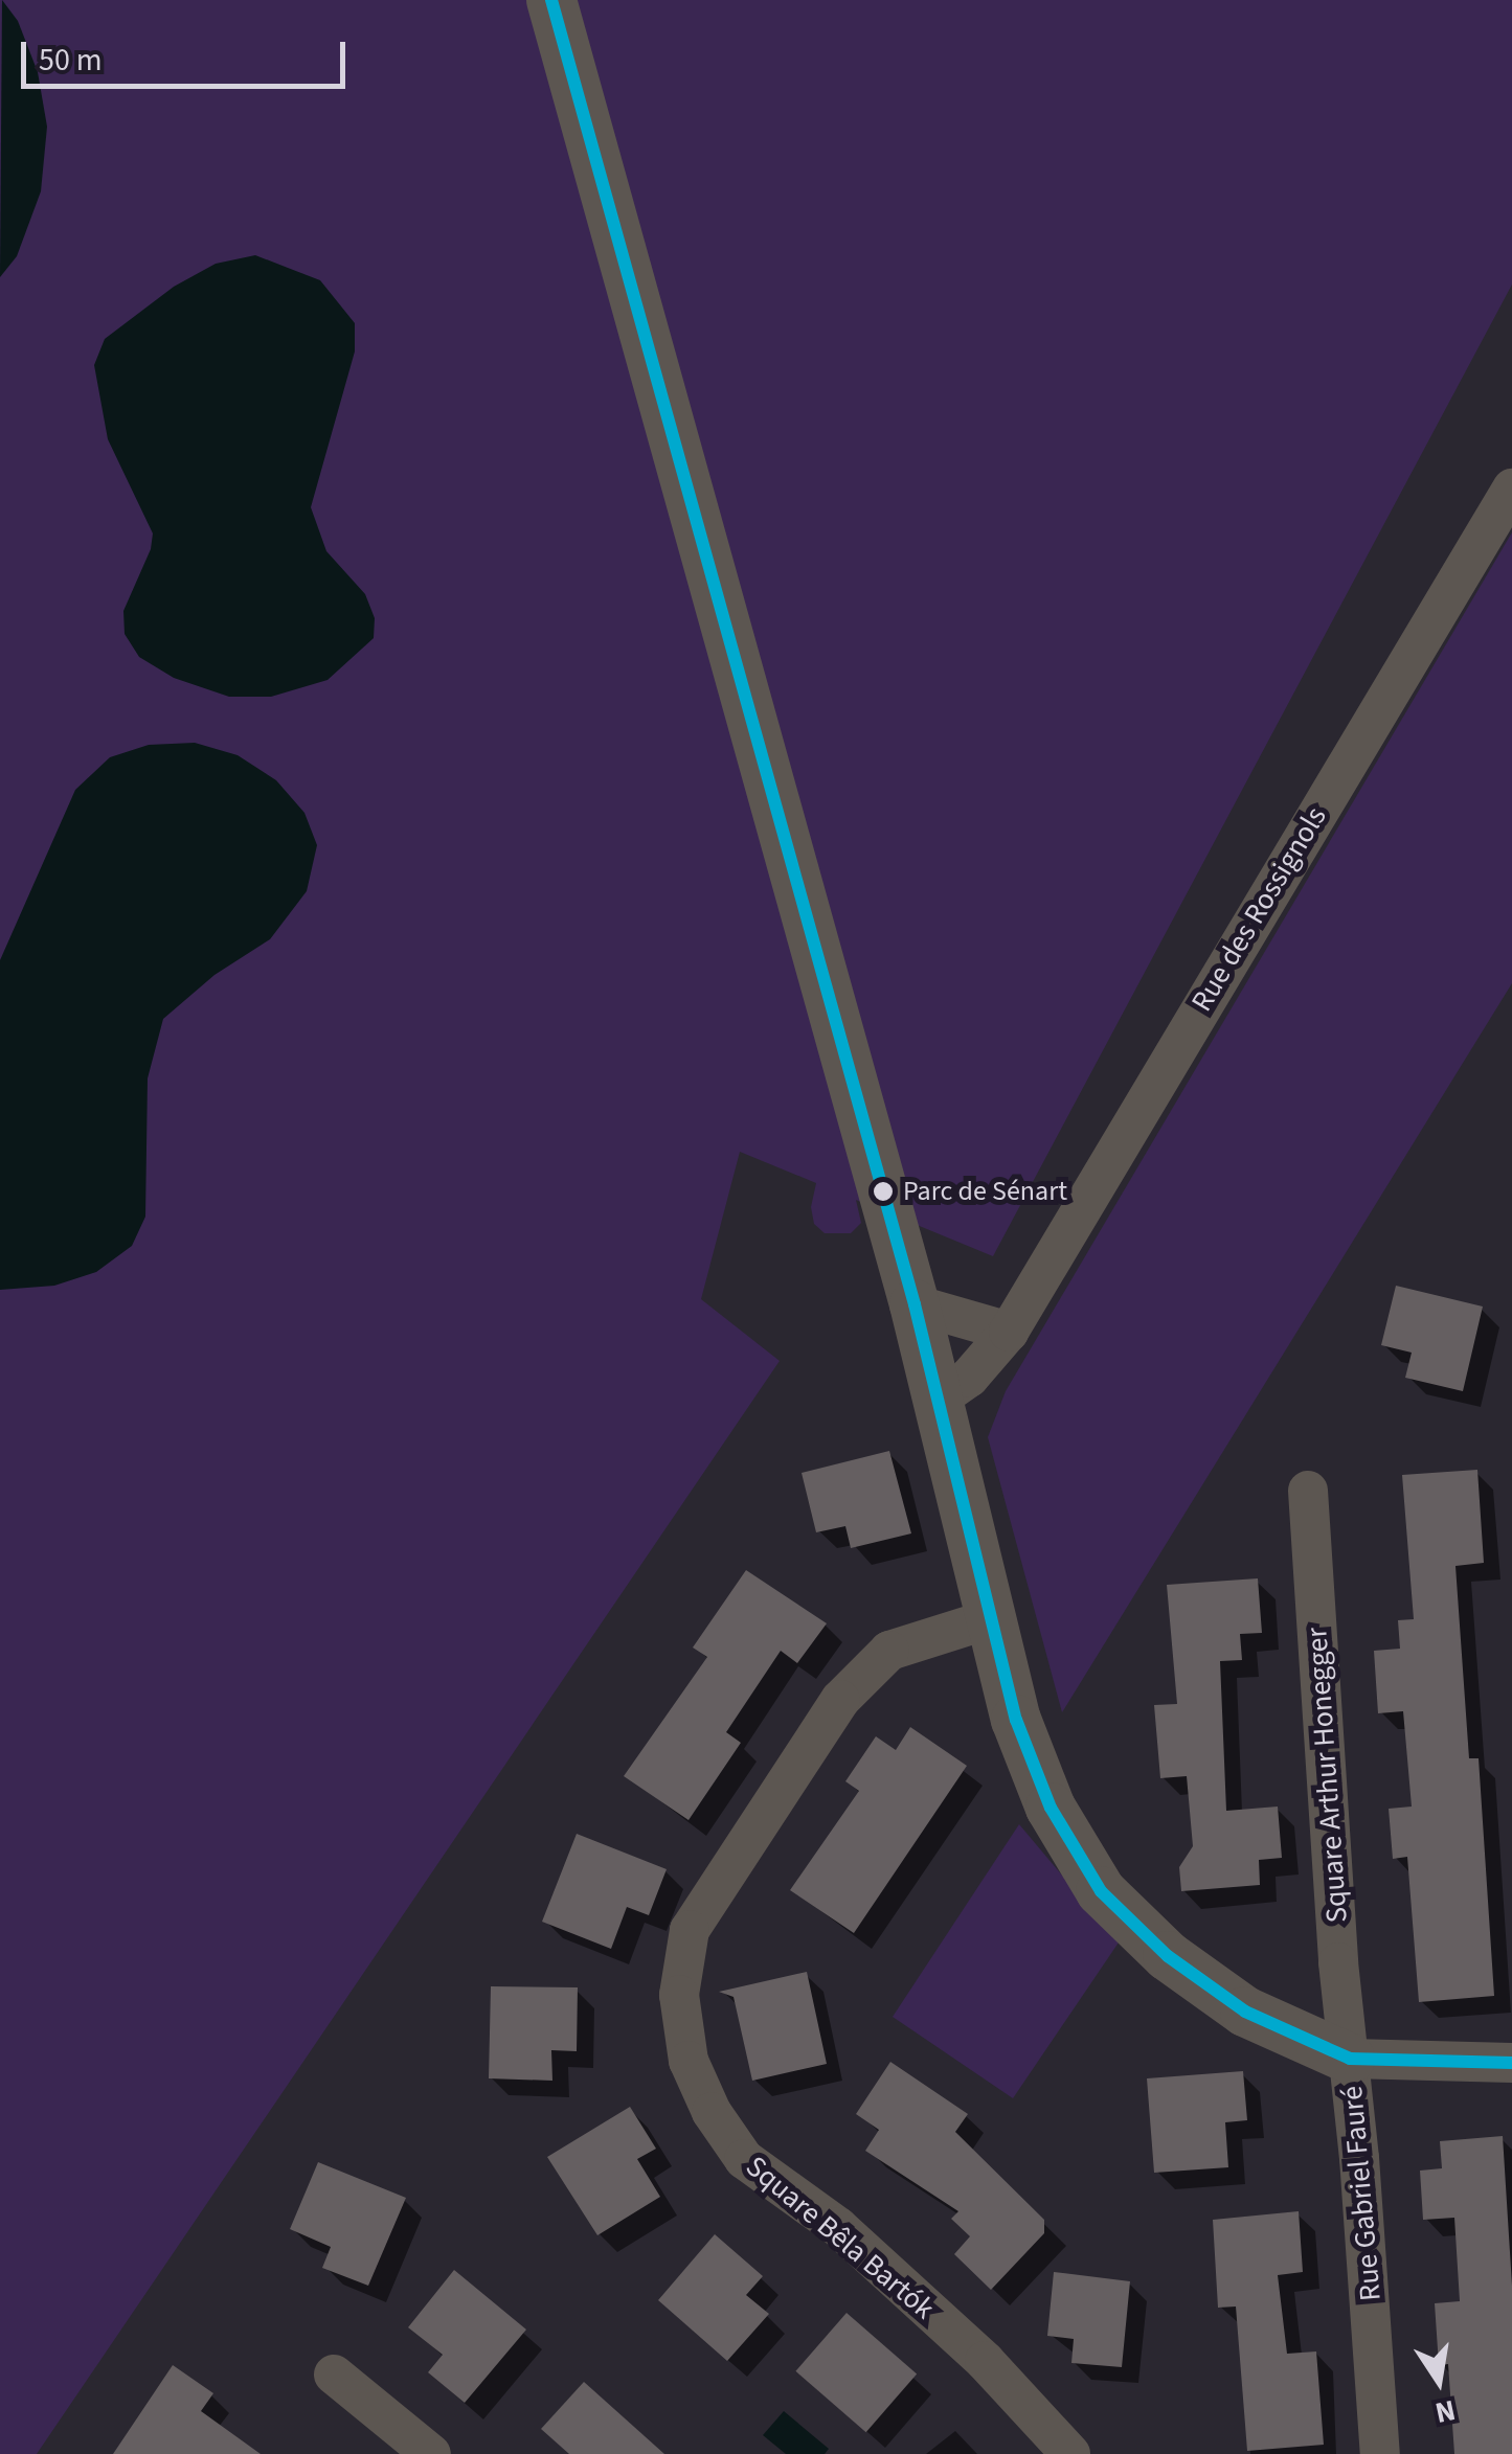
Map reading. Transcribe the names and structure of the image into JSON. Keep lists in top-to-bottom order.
{
  "streets": {
    "street": [
      "Rue des Rossignols",
      "Square Arthur Honegger",
      "Rue Gabriel Fauré",
      "Square Bêla Bartók"
    ]
  },
  "crossings": [
    ["Square Arthur Honegger", "Rue Gabriel Fauré"]
  ],
  "places": ["Parc de Sénart"],
  "scale_bar": "50 m",
  "north": "bottom"
}
